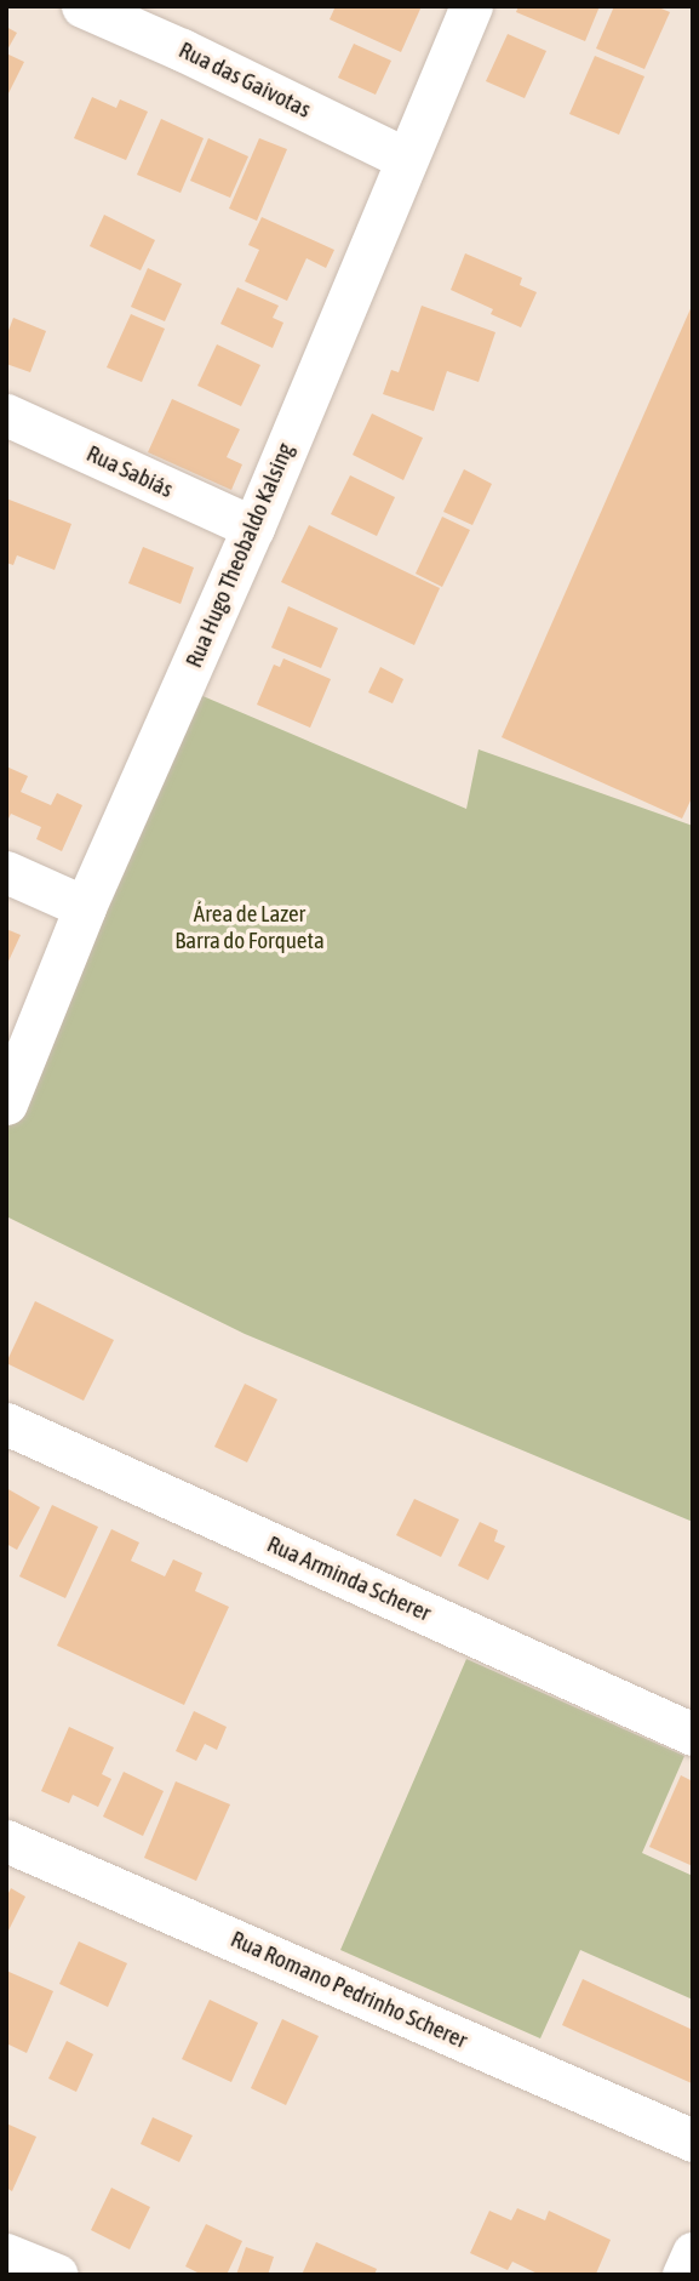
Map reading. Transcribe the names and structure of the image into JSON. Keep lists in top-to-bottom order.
{
  "streets": {
    "street": [
      "Rua das Gaivotas",
      "Rua Sabiás",
      "Rua Hugo Theobaldo Kalsing",
      "Rua Arminda Scherer",
      "Rua Romano Pedrinho Scherer"
    ]
  },
  "crossings": [
    ["Rua das Gaivotas", "Rua Hugo Theobaldo Kalsing"],
    ["Rua Sabiás", "Rua Hugo Theobaldo Kalsing"]
  ],
  "parks": ["Área de Lazer Barra do Forqueta"]
}
